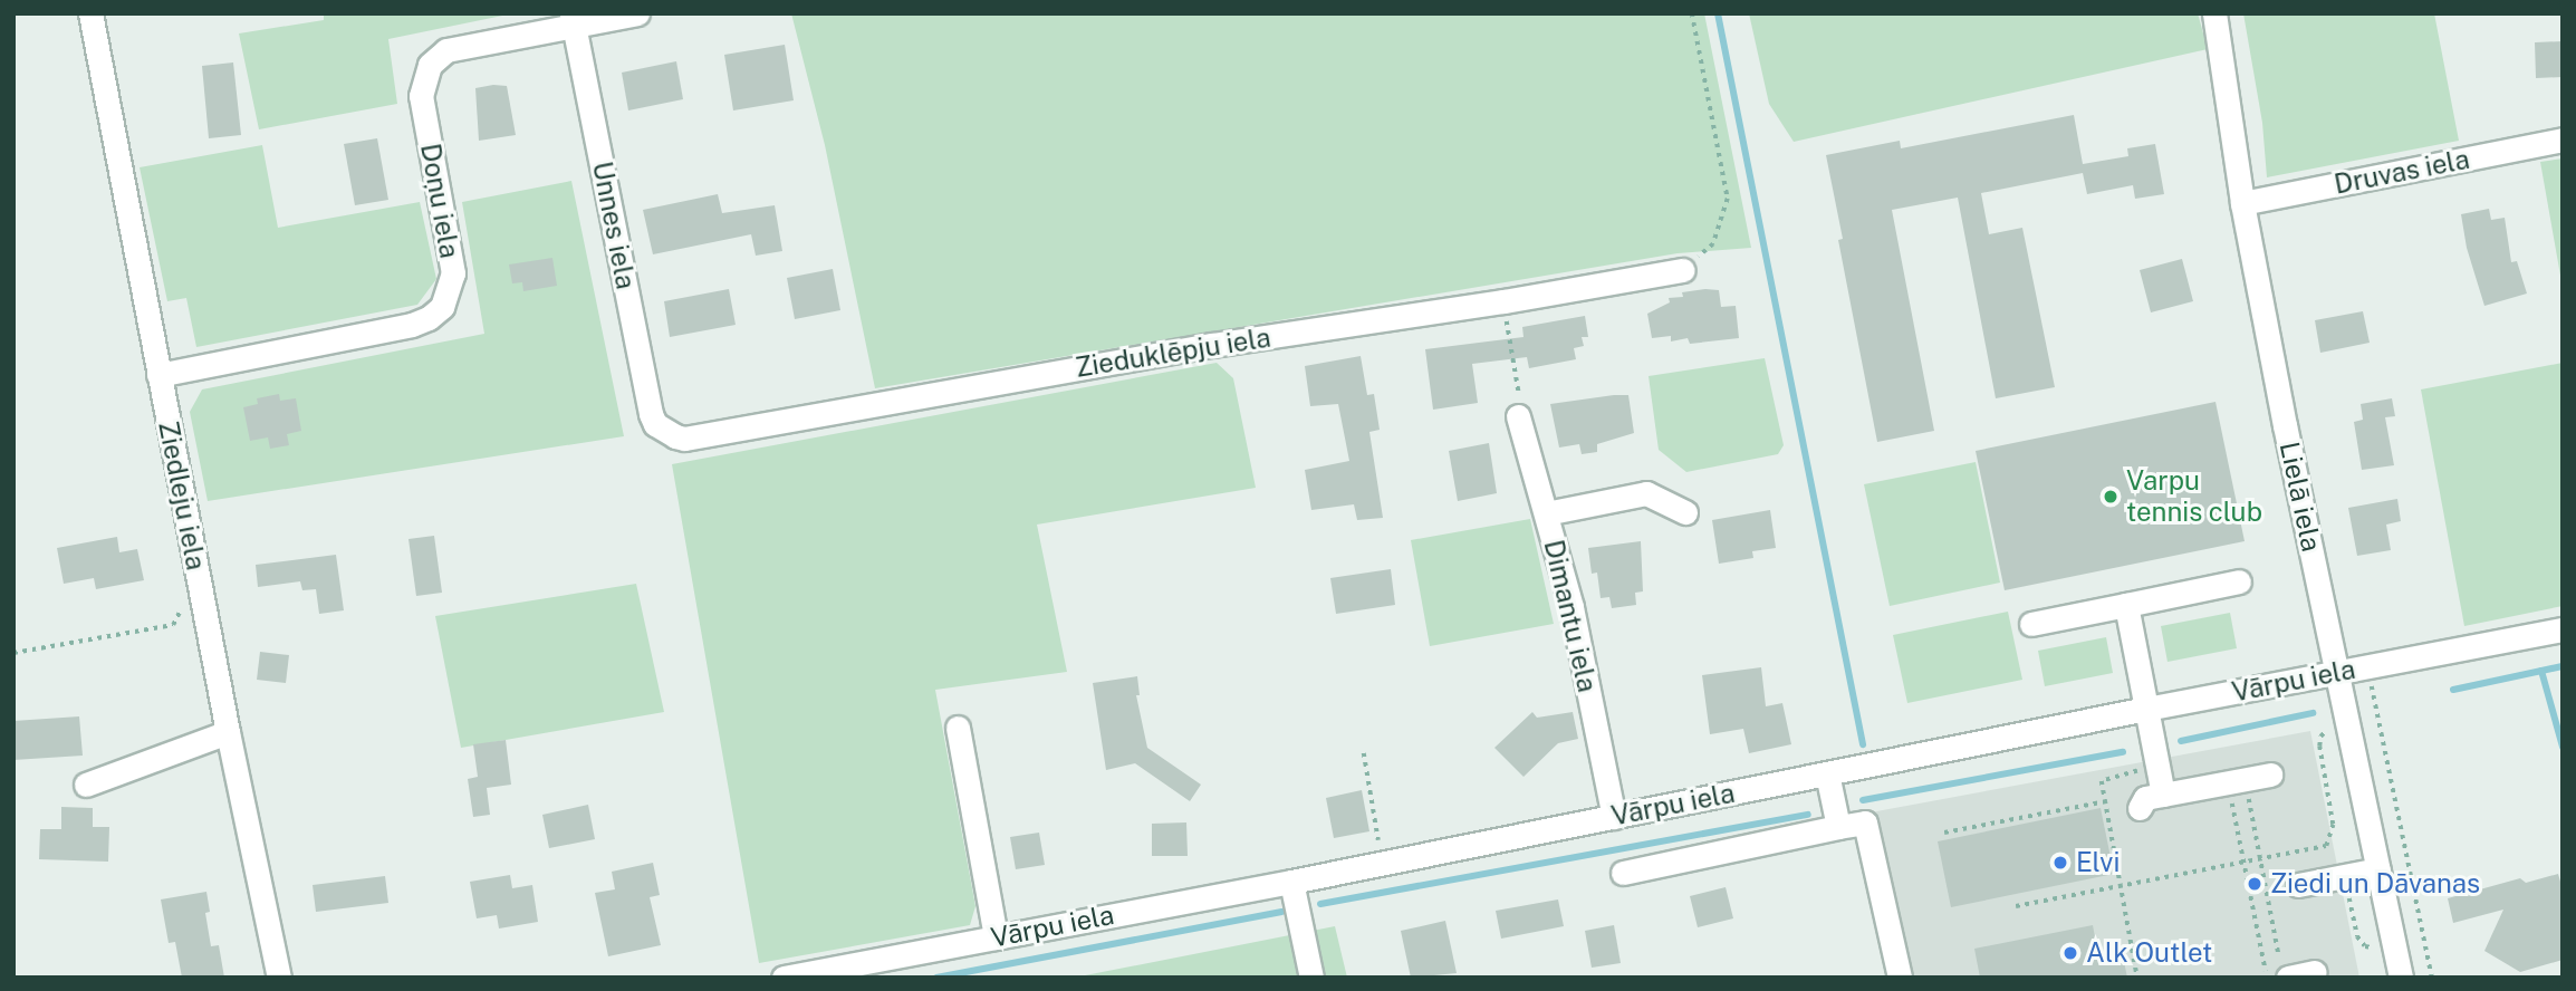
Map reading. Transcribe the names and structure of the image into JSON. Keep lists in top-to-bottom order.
{
  "streets": {
    "street": [
      "Druvas iela",
      "Doņu iela",
      "Unnes iela",
      "Zieduklēpju iela",
      "Ziedleju iela",
      "Lielā iela",
      "Dimantu iela",
      "Vārpu iela"
    ]
  },
  "crossings": [
    ["Druvas iela", "Lielā iela"],
    ["Doņu iela", "Unnes iela"],
    ["Doņu iela", "Ziedleju iela"],
    ["Unnes iela", "Zieduklēpju iela"],
    ["Lielā iela", "Vārpu iela"],
    ["Dimantu iela", "Vārpu iela"]
  ],
  "places": [
    "Varpu tennis club",
    "Elvi",
    "Ziedi un Dāvanas",
    "Alk Outlet"
  ]
}
